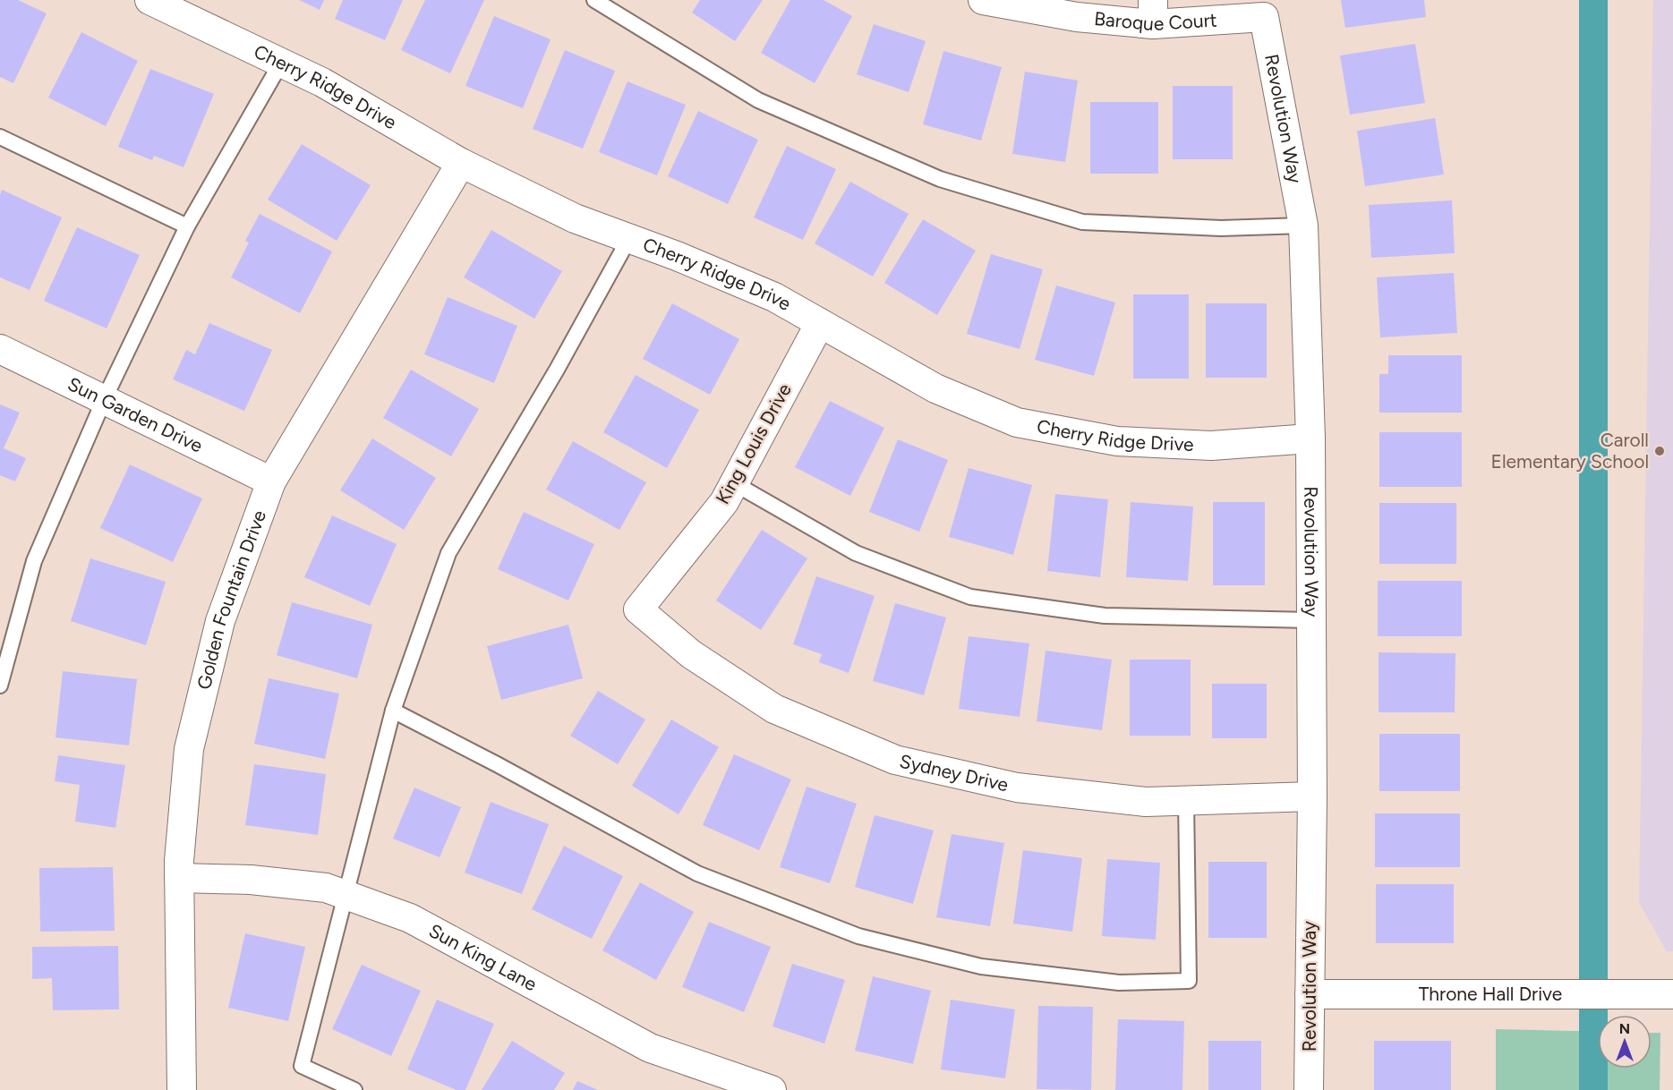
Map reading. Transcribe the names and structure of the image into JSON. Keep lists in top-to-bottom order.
{
  "streets": {
    "street": [
      "Baroque Court",
      "Cherry Ridge Drive",
      "Revolution Way",
      "Sun Garden Drive",
      "King Louis Drive",
      "Golden Fountain Drive",
      "Sydney Drive",
      "Sun King Lane",
      "Throne Hall Drive"
    ]
  },
  "crossings": [
    ["Baroque Court", "Revolution Way"],
    ["Cherry Ridge Drive", "Revolution Way"],
    ["Cherry Ridge Drive", "King Louis Drive"],
    ["Cherry Ridge Drive", "Golden Fountain Drive"],
    ["Revolution Way", "Sydney Drive"],
    ["Revolution Way", "Throne Hall Drive"],
    ["Sun Garden Drive", "Golden Fountain Drive"],
    ["King Louis Drive", "Sydney Drive"],
    ["Golden Fountain Drive", "Sun King Lane"]
  ],
  "places": ["Caroll Elementary School"],
  "north": "top"
}
